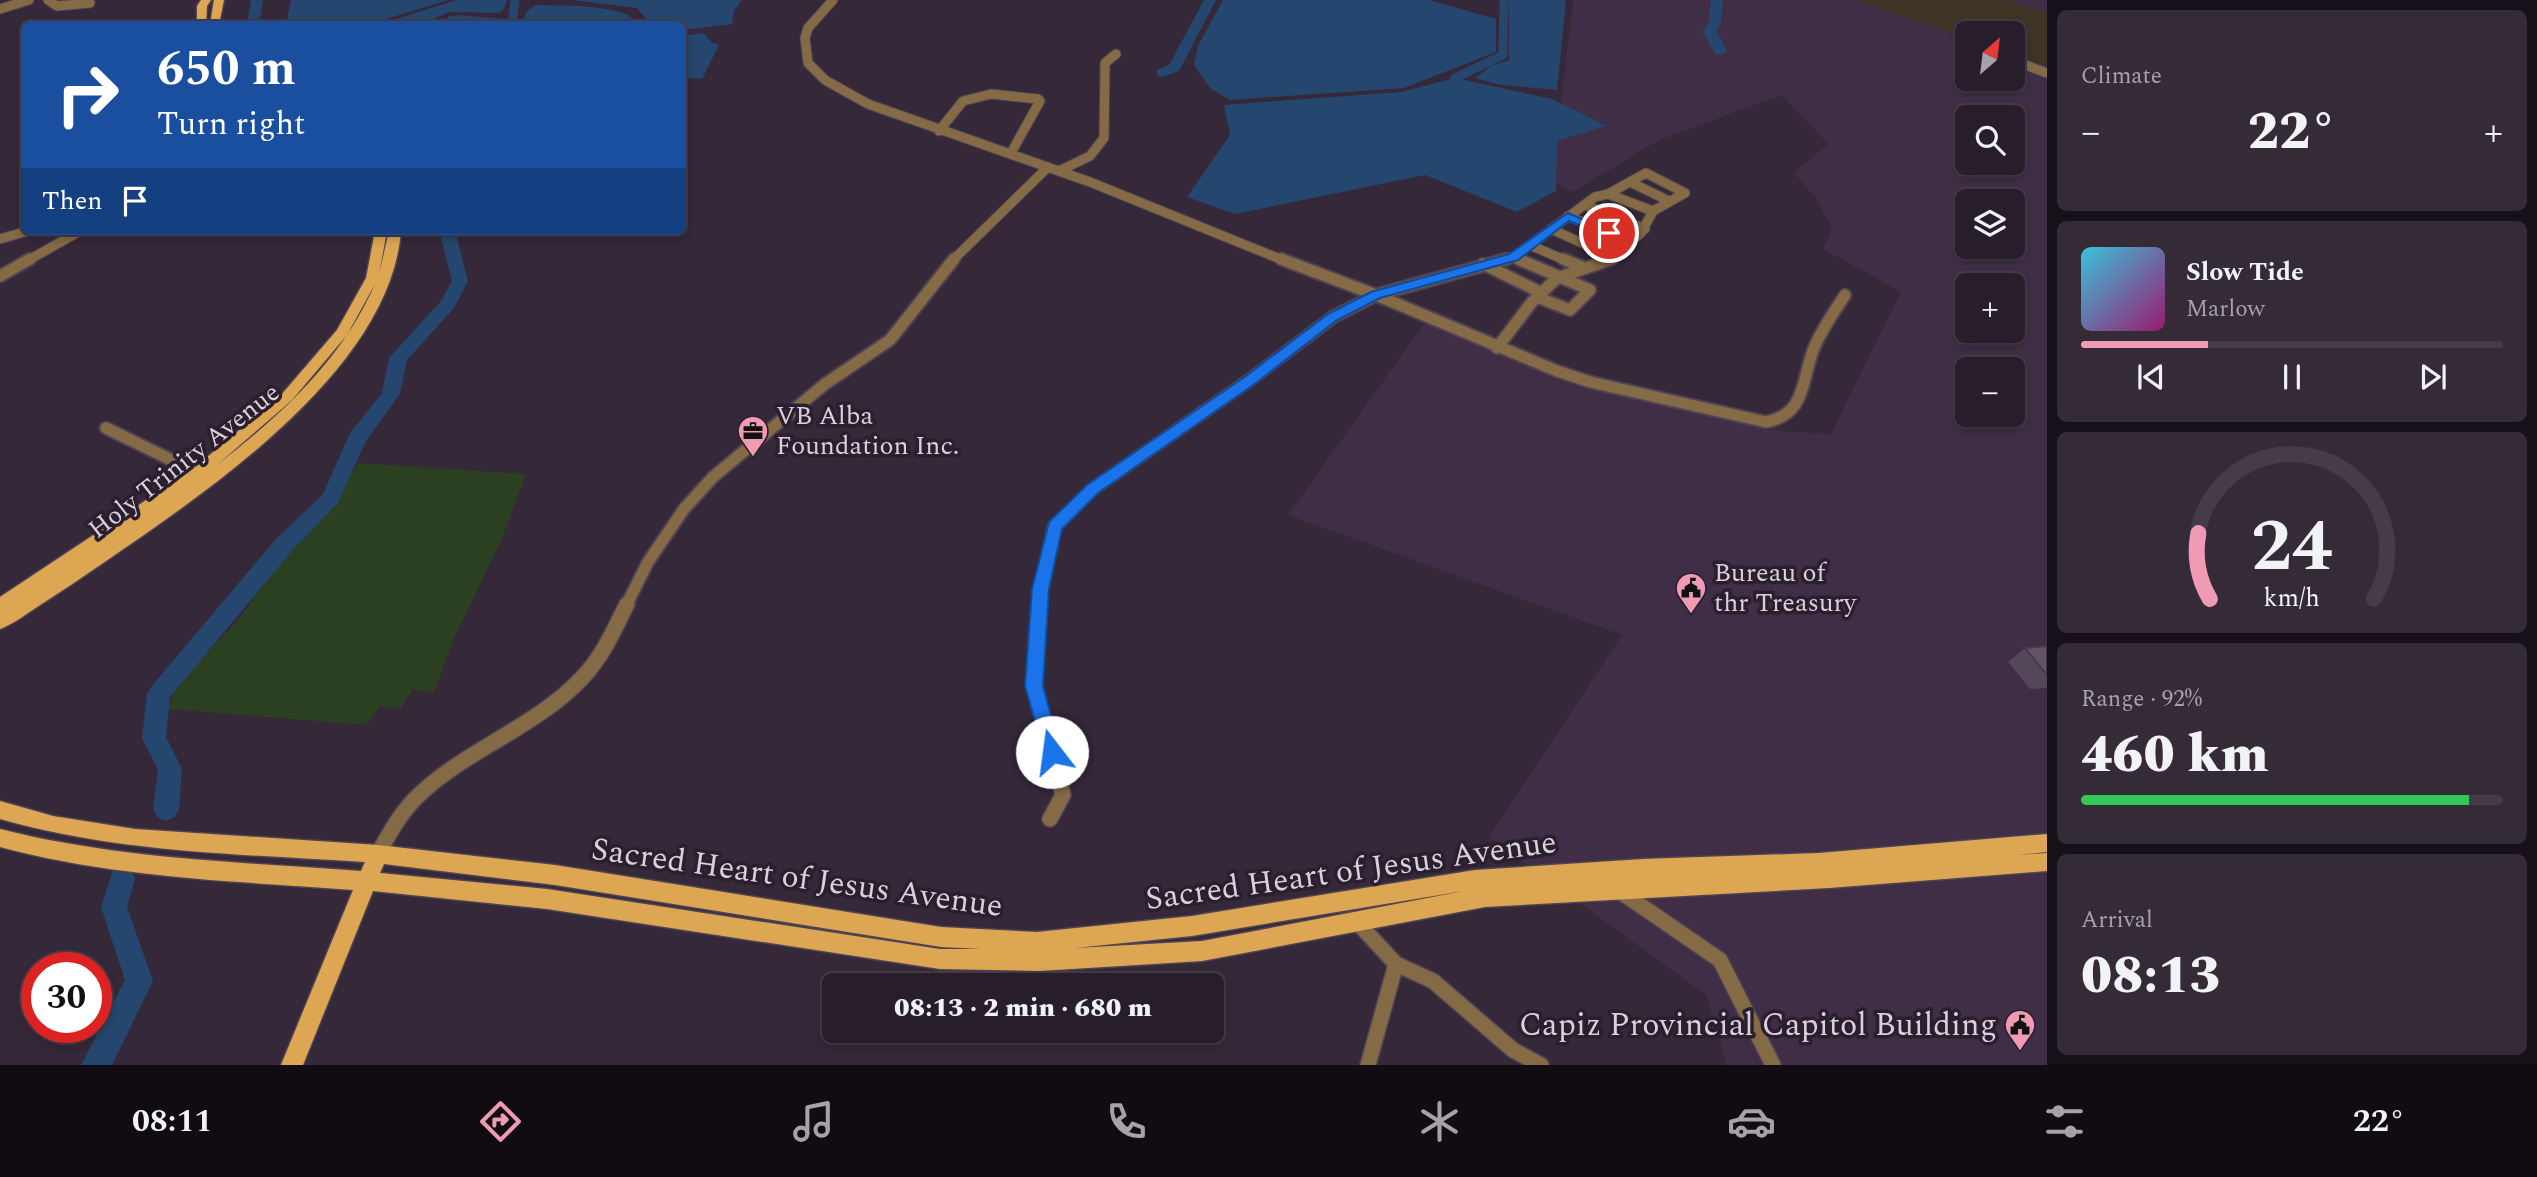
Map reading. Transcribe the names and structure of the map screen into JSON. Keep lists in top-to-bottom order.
{
  "streets": {
    "main road": ["Holy Trinity Avenue", "Sacred Heart of Jesus Avenue"]
  },
  "places": {
    "office": ["VB Alba Foundation Inc."],
    "public building": ["Bureau of thr Treasury", "Capiz Provincial Capitol Building"]
  },
  "north": "top right",
  "page": {
    "tile": [
      "Climate",
      ["Range · 92%", "460 km"],
      ["Arrival", "08:13"]
    ],
    "map_buttons": ["+", "−"],
    "turn": ["650 m", "Turn right"],
    "heat": ["−", "22°", "+"],
    "then": "Then",
    "song": ["Slow Tide", "Marlow"],
    "limit": "30",
    "trip": "08:13 · 2 min · 680 m",
    "tabs": ["08:11", "22°"],
    "gauge": ["24", "km/h"]
  }
}
